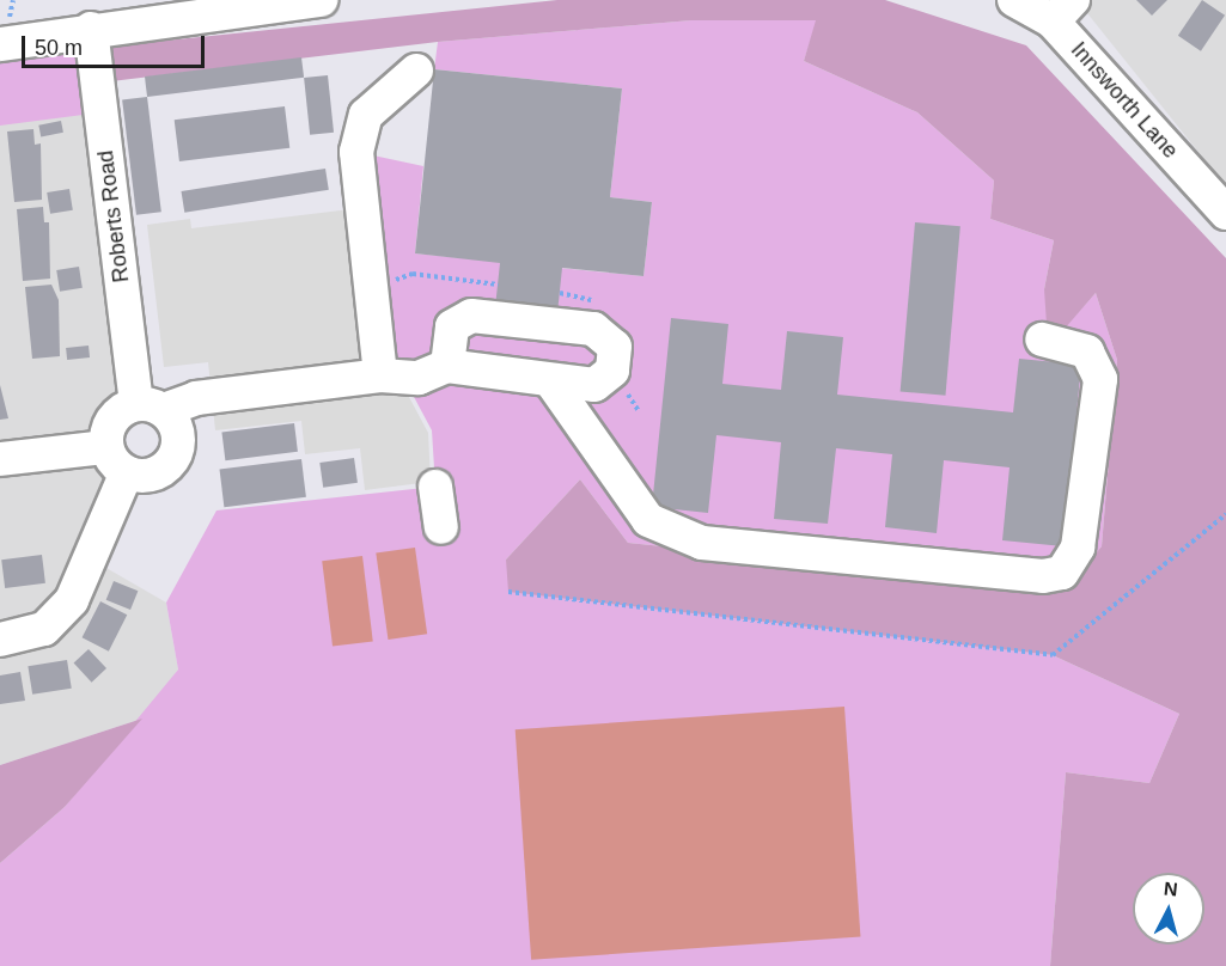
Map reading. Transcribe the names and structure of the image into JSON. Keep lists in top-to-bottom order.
{
  "streets": {
    "street": ["Innsworth Lane", "Roberts Road"]
  },
  "scale_bar": "50 m",
  "north": "top"
}
